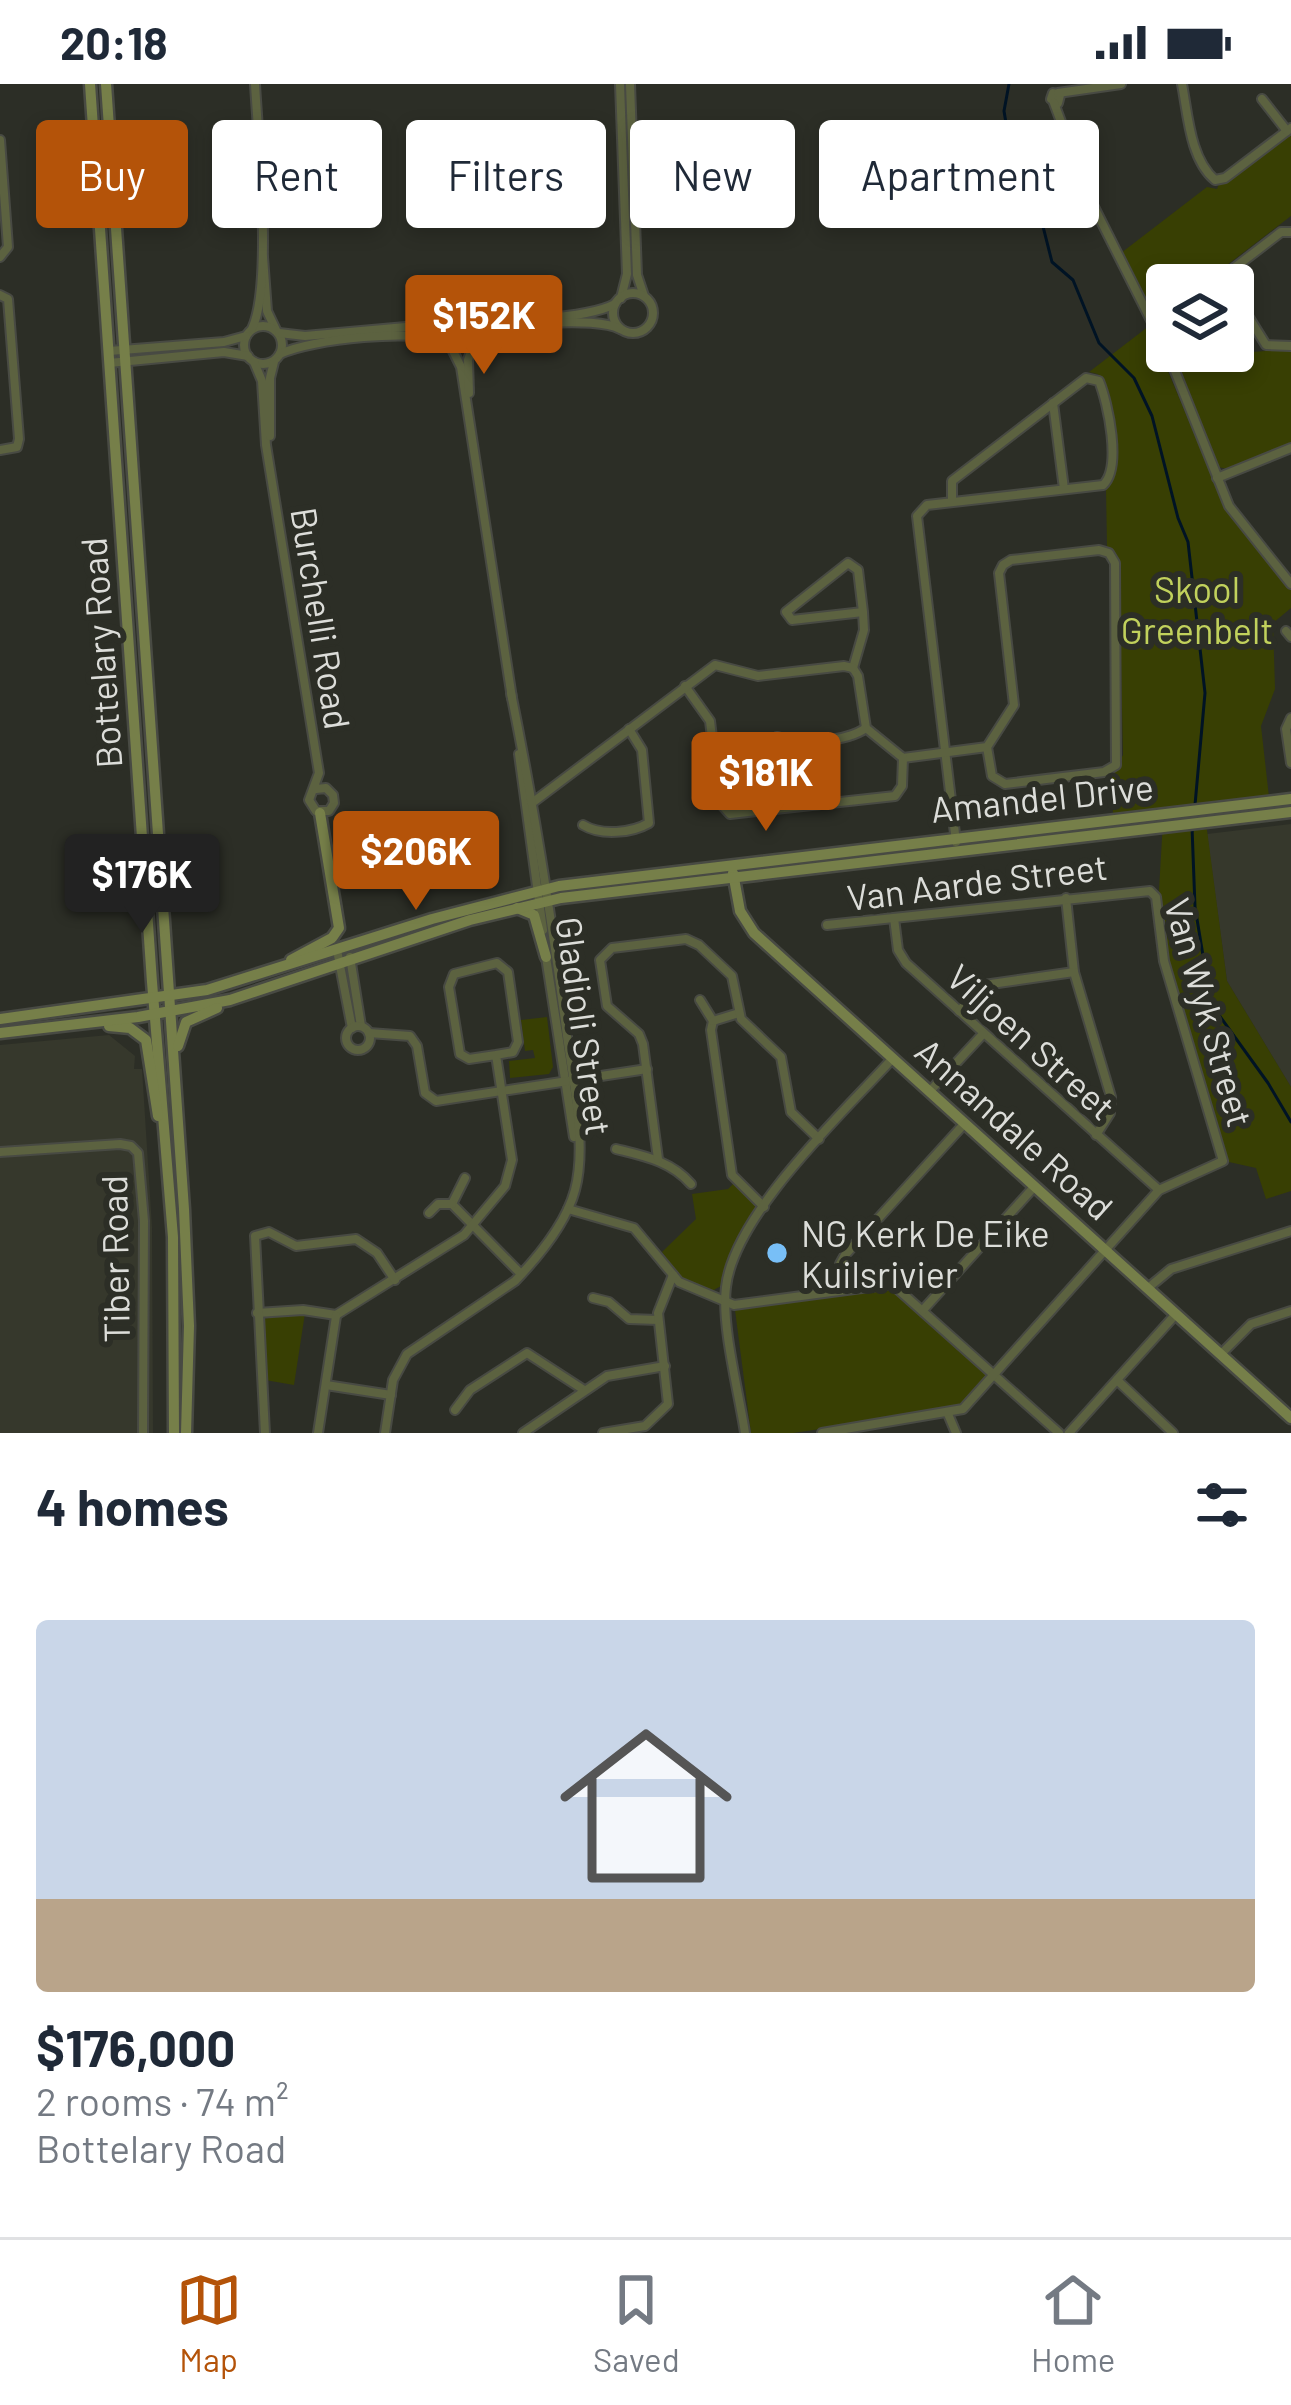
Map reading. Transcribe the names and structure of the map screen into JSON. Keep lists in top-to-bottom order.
{
  "streets": {
    "main road": ["Bottelary Road", "Amandel Drive", "Annandale Road"],
    "street": [
      "Burchelli Road",
      "Van Aarde Street",
      "Van Wyk Street",
      "Gladioli Street",
      "Viljoen Street",
      "Tiber Road"
    ]
  },
  "crossings": [
    ["Bottelary Road", "Amandel Drive"],
    ["Amandel Drive", "Gladioli Street"],
    ["Amandel Drive", "Annandale Road"],
    ["Van Aarde Street", "Van Wyk Street"],
    ["Van Aarde Street", "Viljoen Street"],
    ["Van Wyk Street", "Viljoen Street"]
  ],
  "parks": ["Skool Greenbelt"],
  "places": ["NG Kerk De Eike Kuilsrivier"],
  "page": {
    "status": "20:18",
    "chip": [
      "Buy",
      "Rent",
      "Filters",
      "New",
      "Apartment"
    ],
    "price": [
      "$152K",
      "$181K",
      "$206K",
      "$176K"
    ],
    "heading": "4 homes",
    "list": [
      {
        "name": "$176,000",
        "note": "2 rooms · 74 m² · Bottelary Road"
      }
    ],
    "tabs": ["Map", "Saved", "Home"]
  }
}
